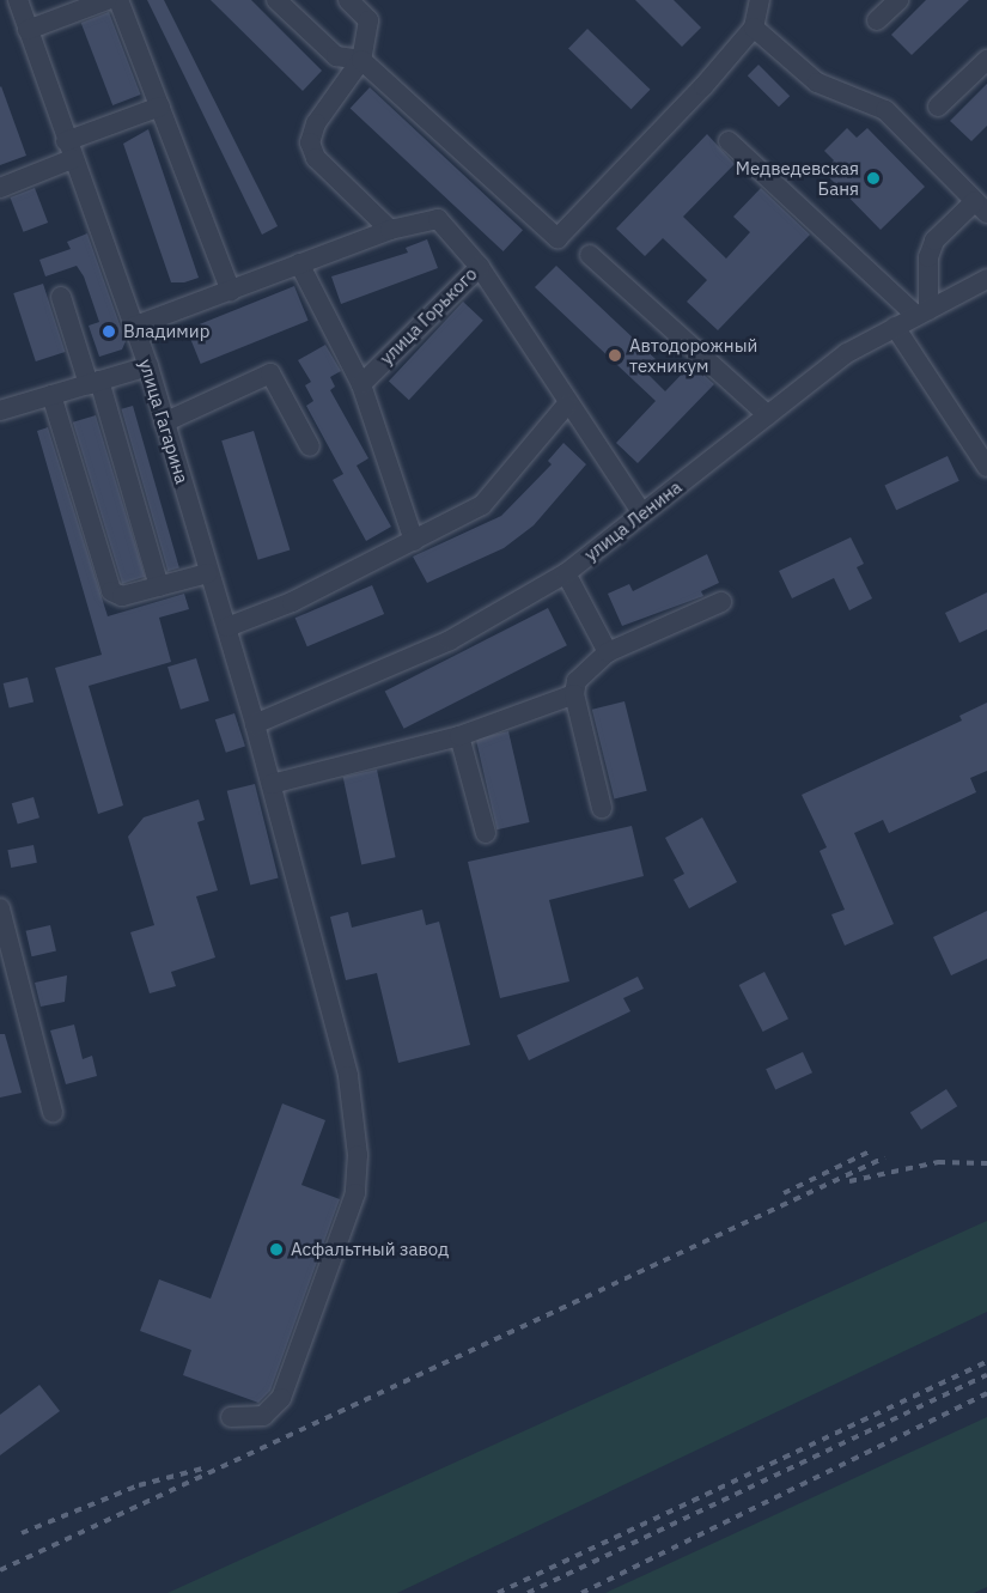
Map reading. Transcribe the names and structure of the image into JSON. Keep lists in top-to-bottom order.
{
  "streets": {
    "street": ["улица Горького", "улица Гагарина", "улица Ленина"]
  },
  "crossings": [
    ["улица Гагарина", "улица Ленина"]
  ],
  "places": [
    "Медведевская Баня",
    "Владимир",
    "Автодорожный техникум",
    "Асфальтный завод"
  ]
}
